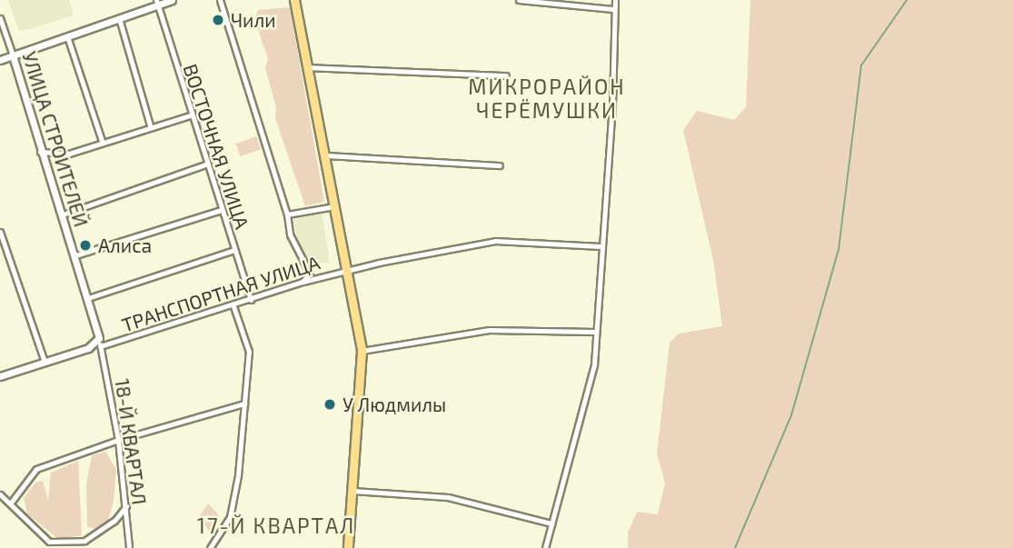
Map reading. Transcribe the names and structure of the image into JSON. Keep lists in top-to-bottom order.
{
  "streets": {
    "street": [
      "УЛИЦА СТРОИТЕЛЕЙ",
      "ВОСТОЧНАЯ УЛИЦА",
      "ТРАНСПОРТНАЯ УЛИЦА",
      "18-Й КВАРТАЛ"
    ]
  },
  "crossings": [
    ["УЛИЦА СТРОИТЕЛЕЙ", "ТРАНСПОРТНАЯ УЛИЦА"],
    ["УЛИЦА СТРОИТЕЛЕЙ", "18-Й КВАРТАЛ"],
    ["ВОСТОЧНАЯ УЛИЦА", "ТРАНСПОРТНАЯ УЛИЦА"],
    ["ТРАНСПОРТНАЯ УЛИЦА", "18-Й КВАРТАЛ"]
  ],
  "districts": ["МИКРОРАЙОН ЧЕРЁМУШКИ", "17-Й КВАРТАЛ"],
  "places": ["Чили", "Алиса", "У Людмилы"]
}
